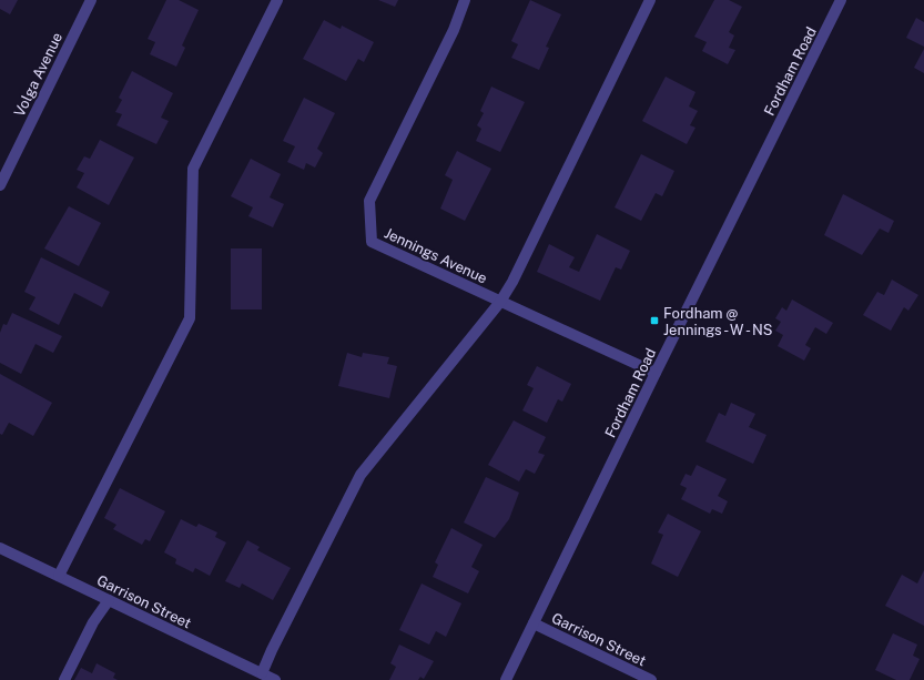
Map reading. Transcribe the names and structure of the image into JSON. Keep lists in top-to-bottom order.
{
  "streets": {
    "street": [
      "Fordham Road",
      "Volga Avenue",
      "Jennings Avenue",
      "Garrison Street"
    ]
  },
  "crossings": [
    ["Fordham Road", "Jennings Avenue"],
    ["Fordham Road", "Garrison Street"]
  ],
  "places": {
    "transit": ["Fordham @ Jennings - W - NS"]
  }
}
